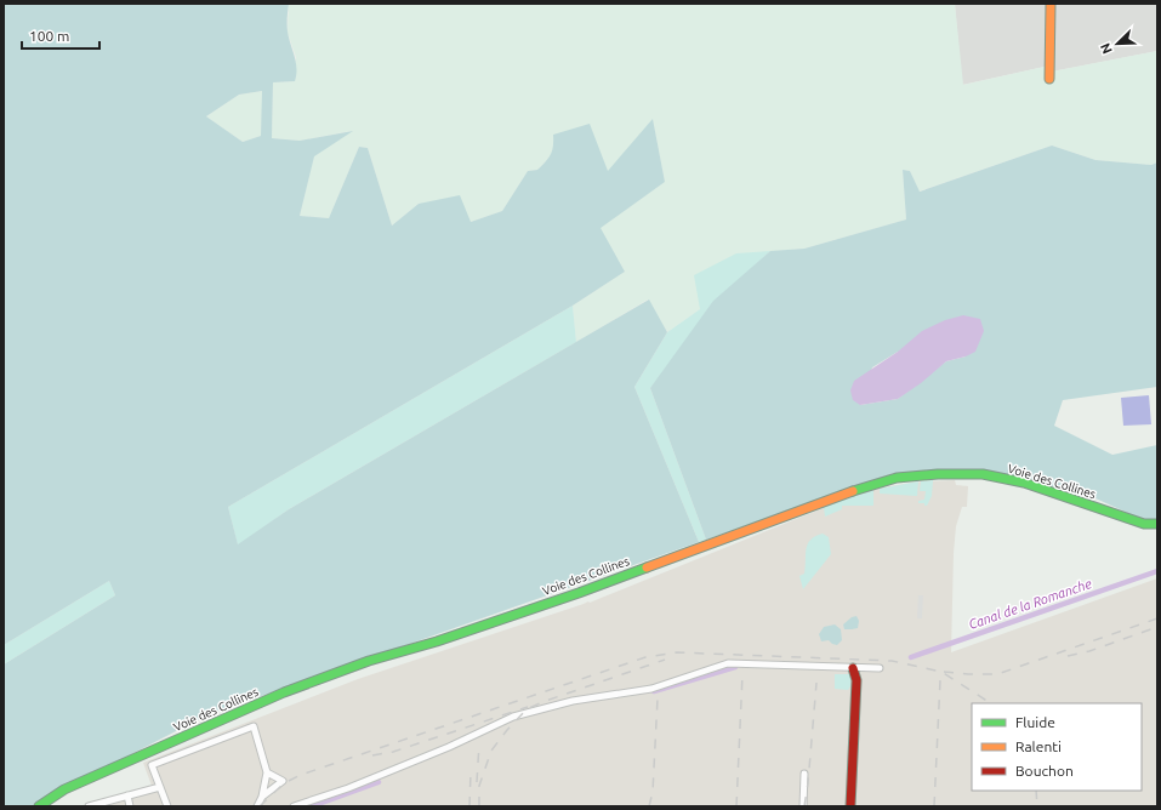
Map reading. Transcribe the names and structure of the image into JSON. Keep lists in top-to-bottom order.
{
  "streets": {
    "street": ["Voie des Collines"]
  },
  "water": ["Canal de la Romanche"],
  "legend": ["Fluide", "Ralenti", "Bouchon"],
  "scale_bar": "100 m",
  "north": "bottom left"
}
